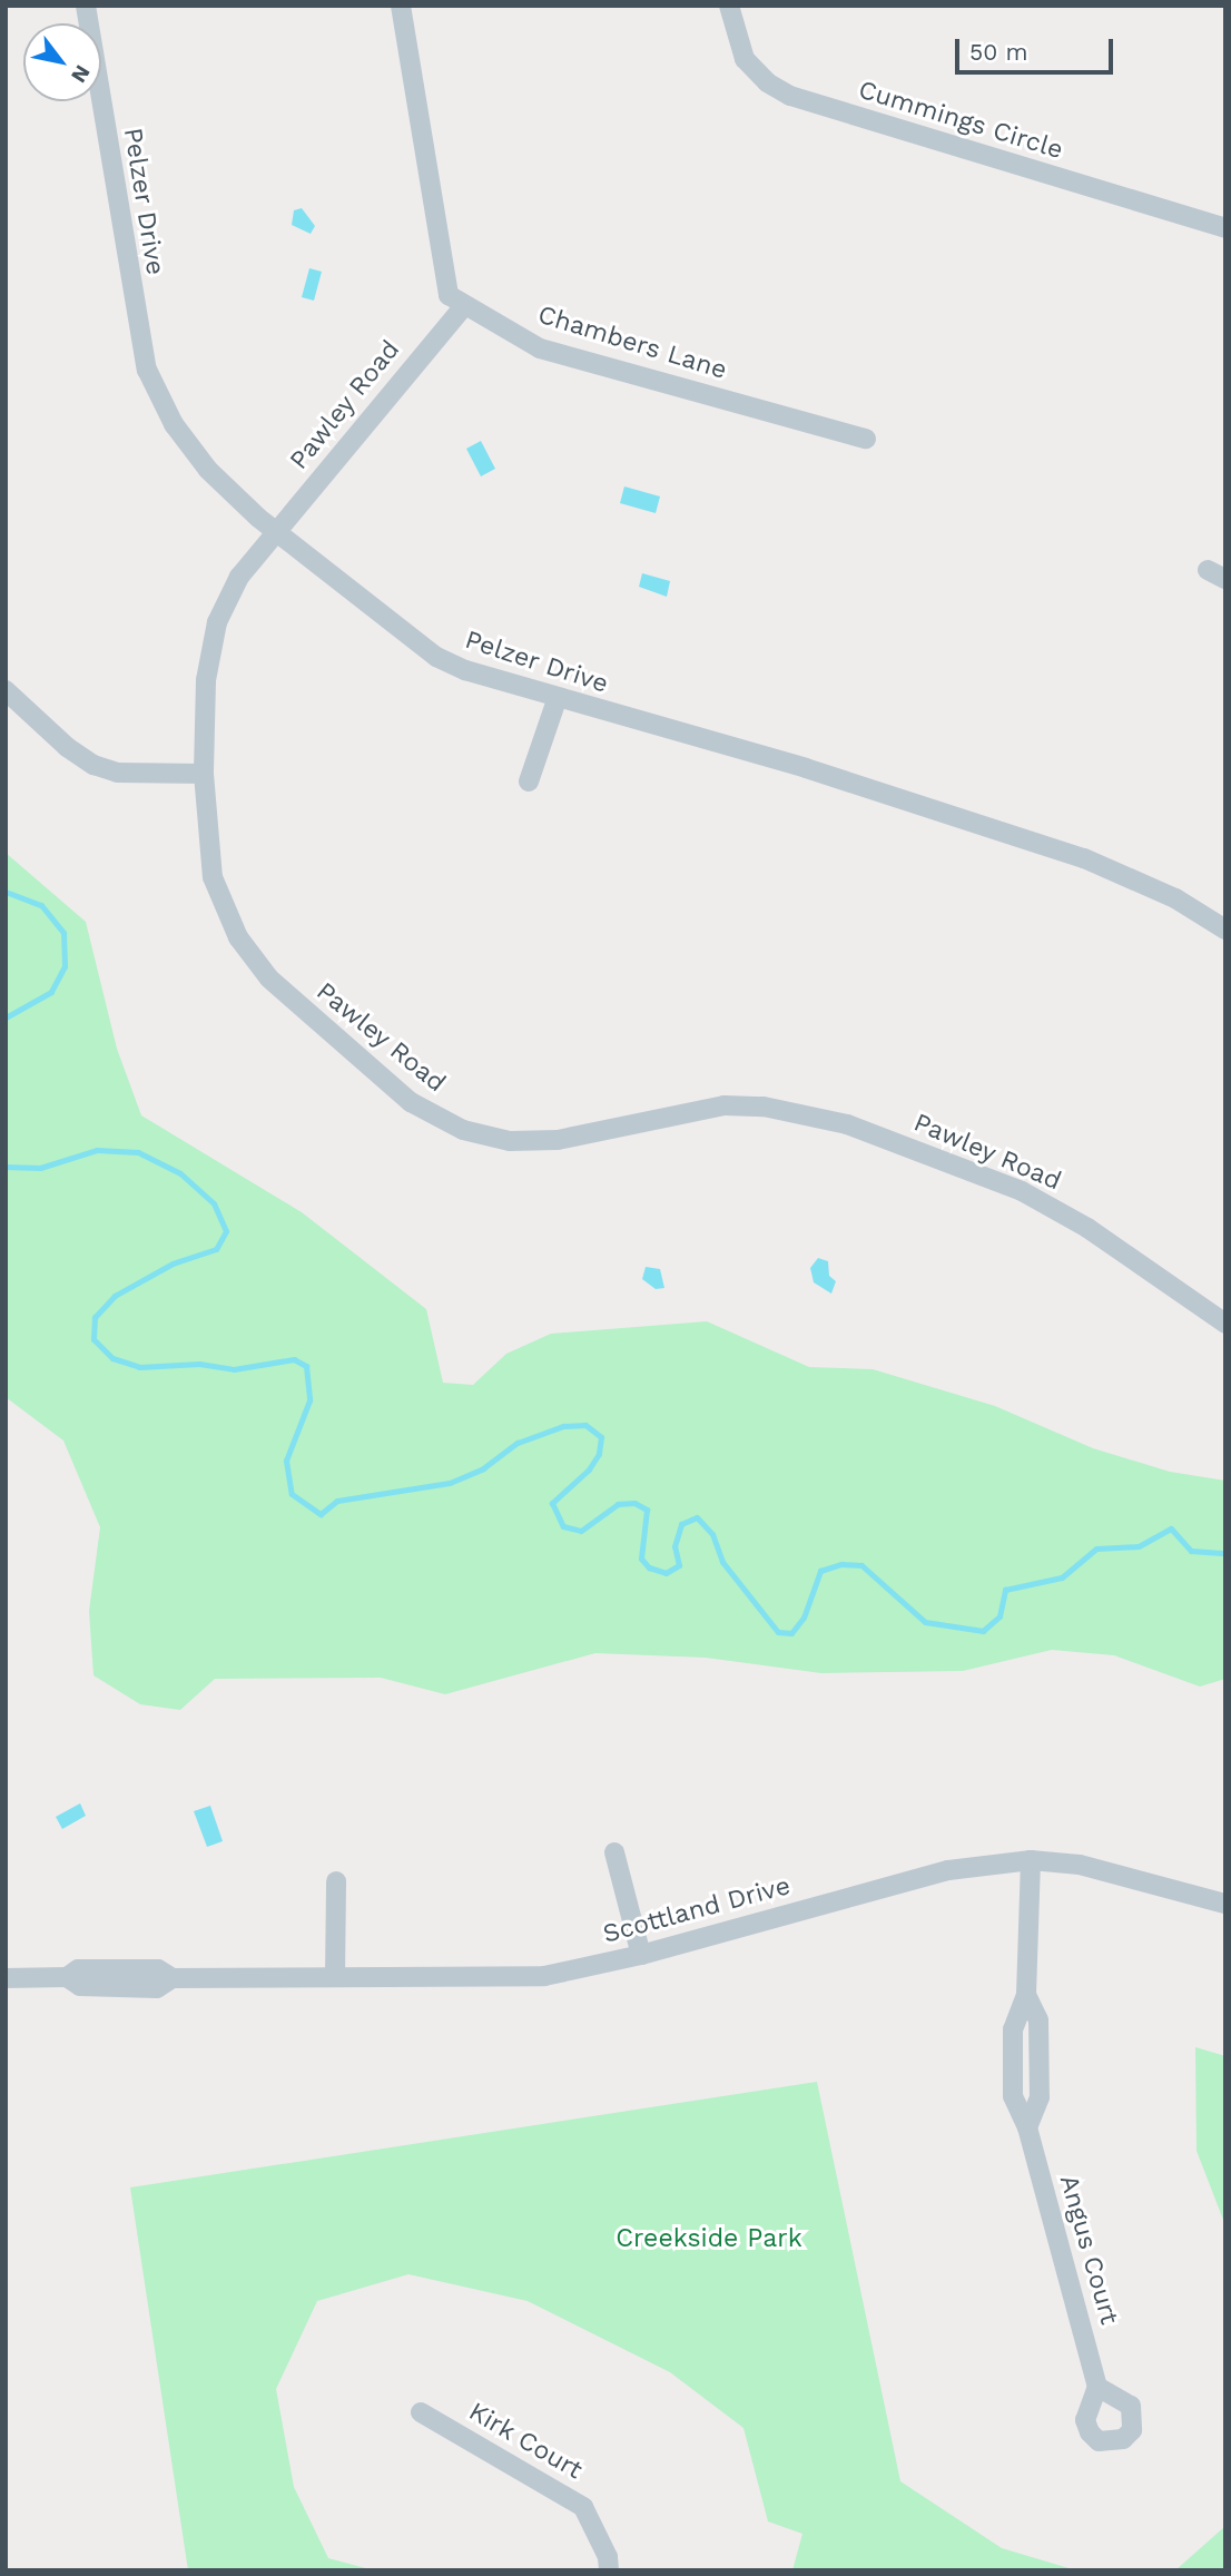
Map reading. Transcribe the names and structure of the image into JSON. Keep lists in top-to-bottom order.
{
  "streets": {
    "street": [
      "Cummings Circle",
      "Pelzer Drive",
      "Chambers Lane",
      "Pawley Road",
      "Scottland Drive",
      "Angus Court",
      "Kirk Court"
    ]
  },
  "crossings": [
    ["Pelzer Drive", "Pawley Road"],
    ["Chambers Lane", "Pawley Road"],
    ["Scottland Drive", "Angus Court"]
  ],
  "parks": ["Creekside Park"],
  "scale_bar": "50 m",
  "north": "bottom right"
}
